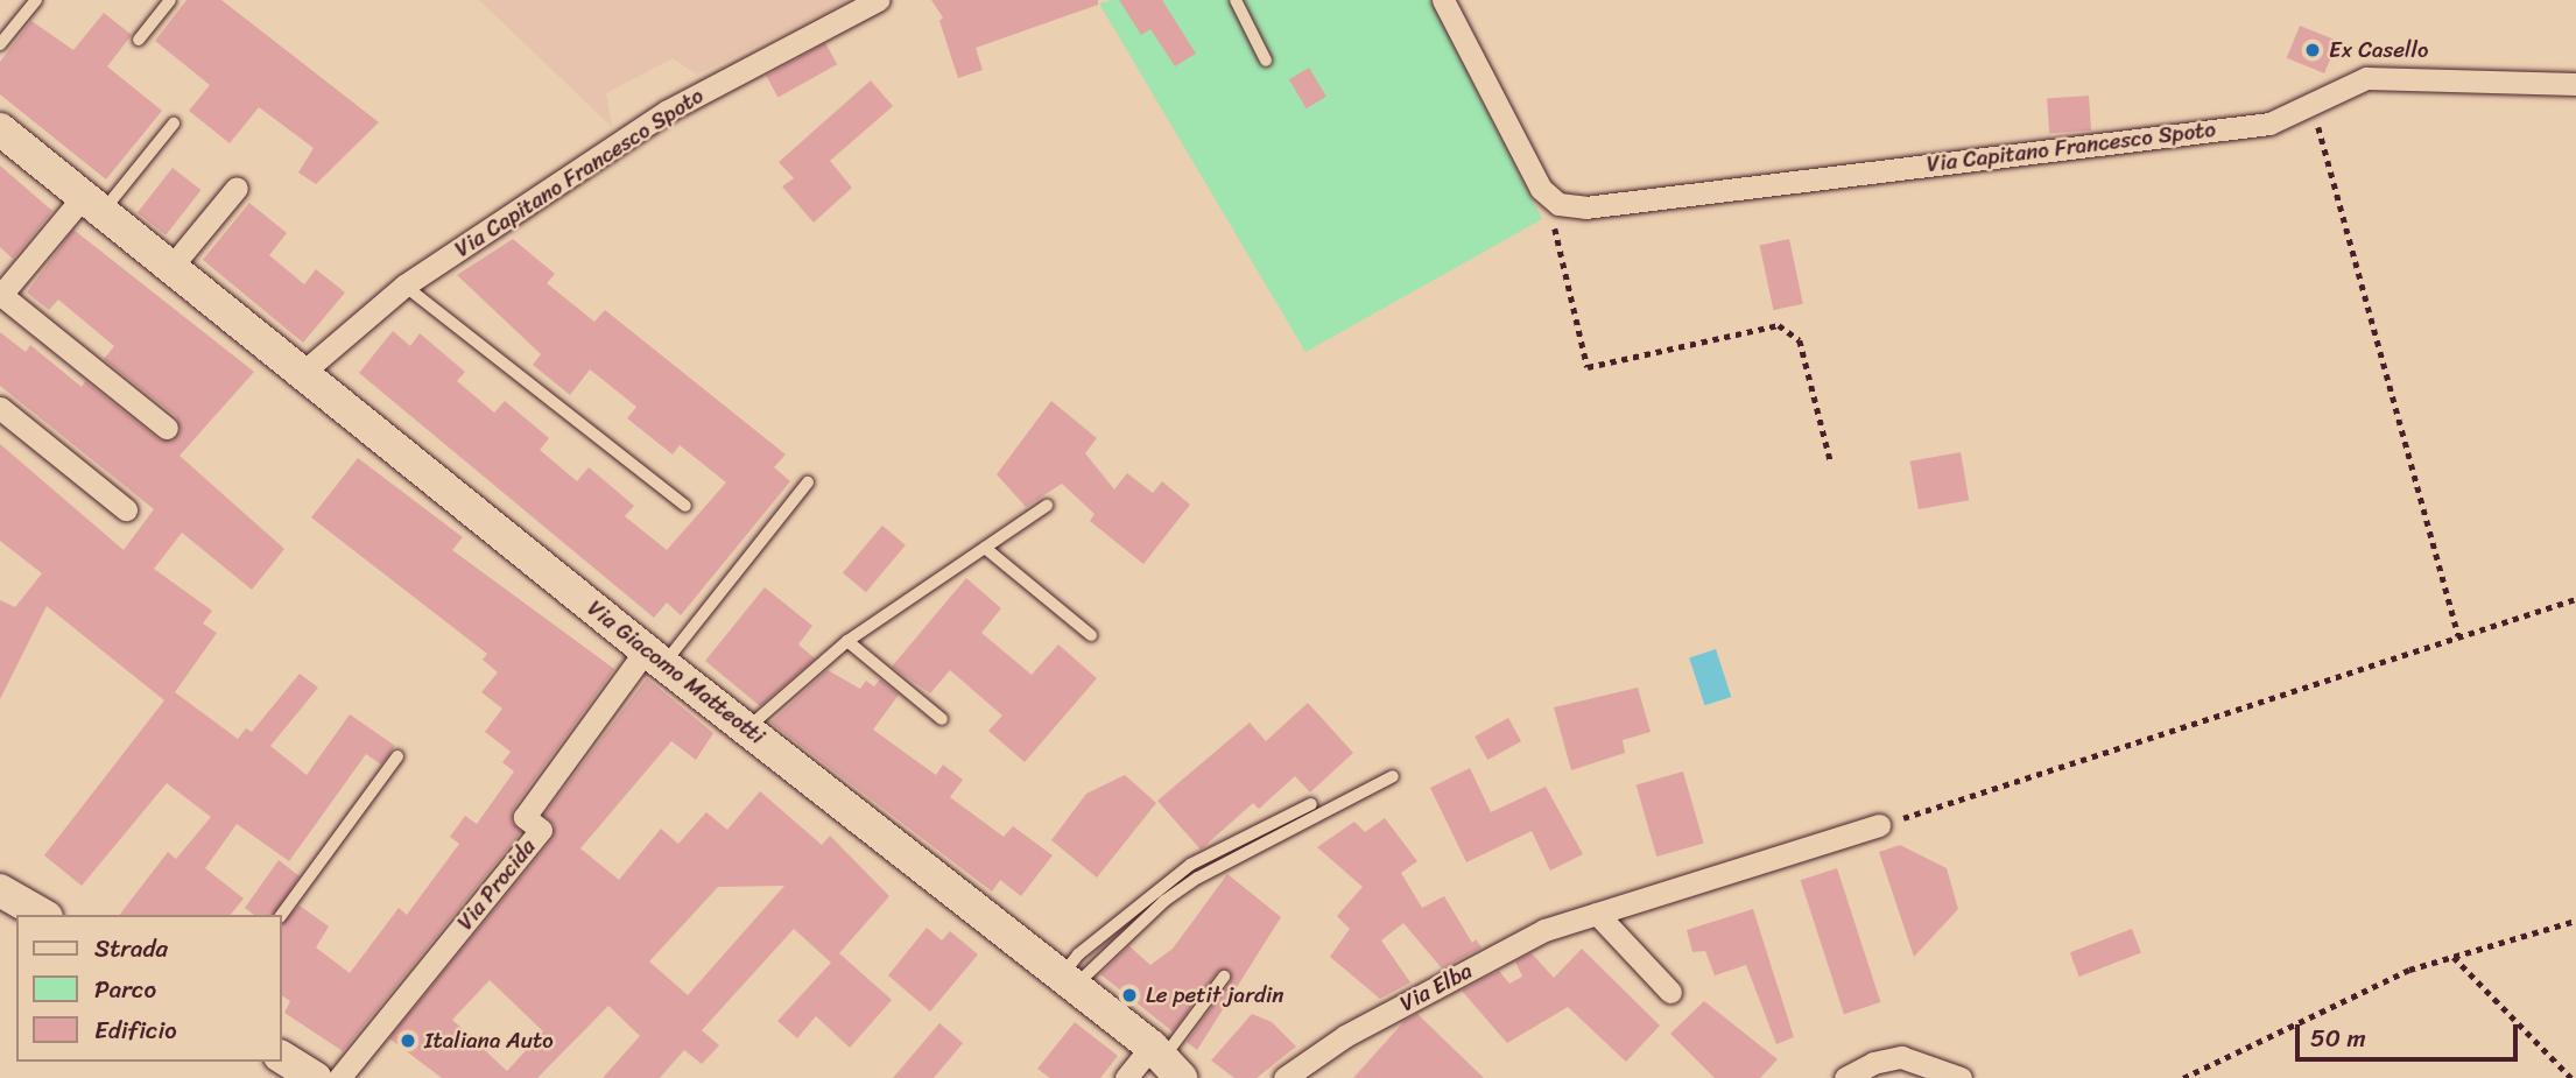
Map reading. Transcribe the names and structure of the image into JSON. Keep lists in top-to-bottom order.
{
  "streets": {
    "street": [
      "Via Capitano Francesco Spoto",
      "Via Giacomo Matteotti",
      "Via Procida",
      "Via Elba"
    ]
  },
  "crossings": [
    ["Via Capitano Francesco Spoto", "Via Giacomo Matteotti"],
    ["Via Giacomo Matteotti", "Via Procida"]
  ],
  "places": ["Ex Casello", "Le petit jardin", "Italiana Auto"],
  "legend": ["Strada", "Parco", "Edificio"],
  "scale_bar": "50 m"
}
